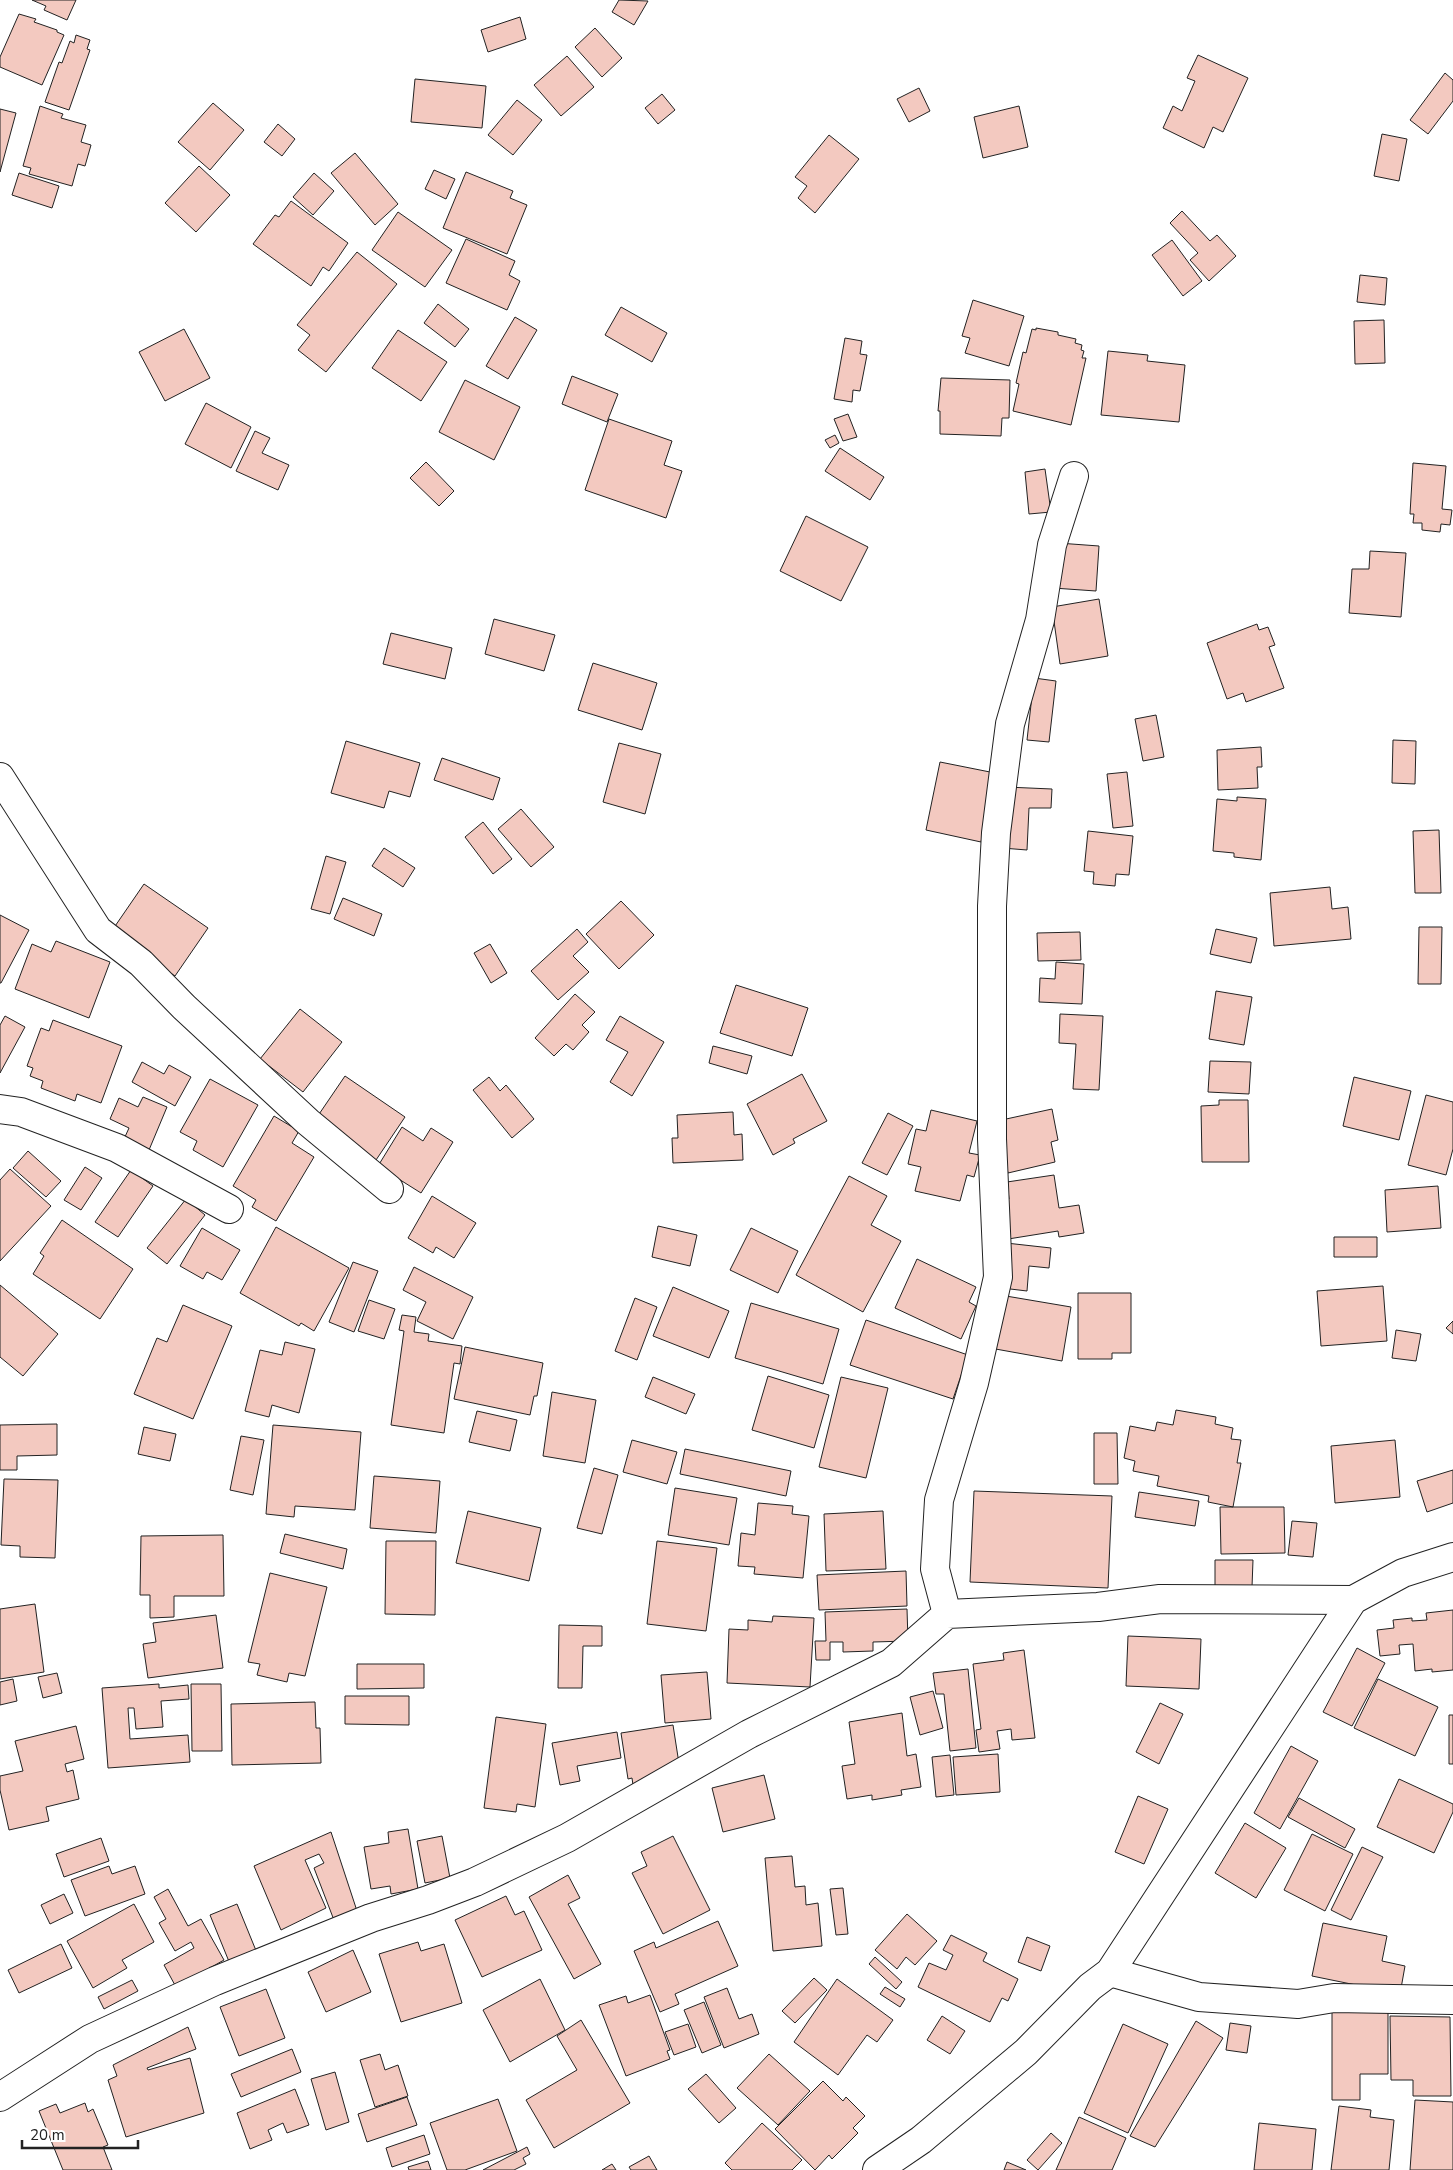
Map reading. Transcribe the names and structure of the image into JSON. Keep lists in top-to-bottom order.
{
  "scale_bar": "20 m"
}
